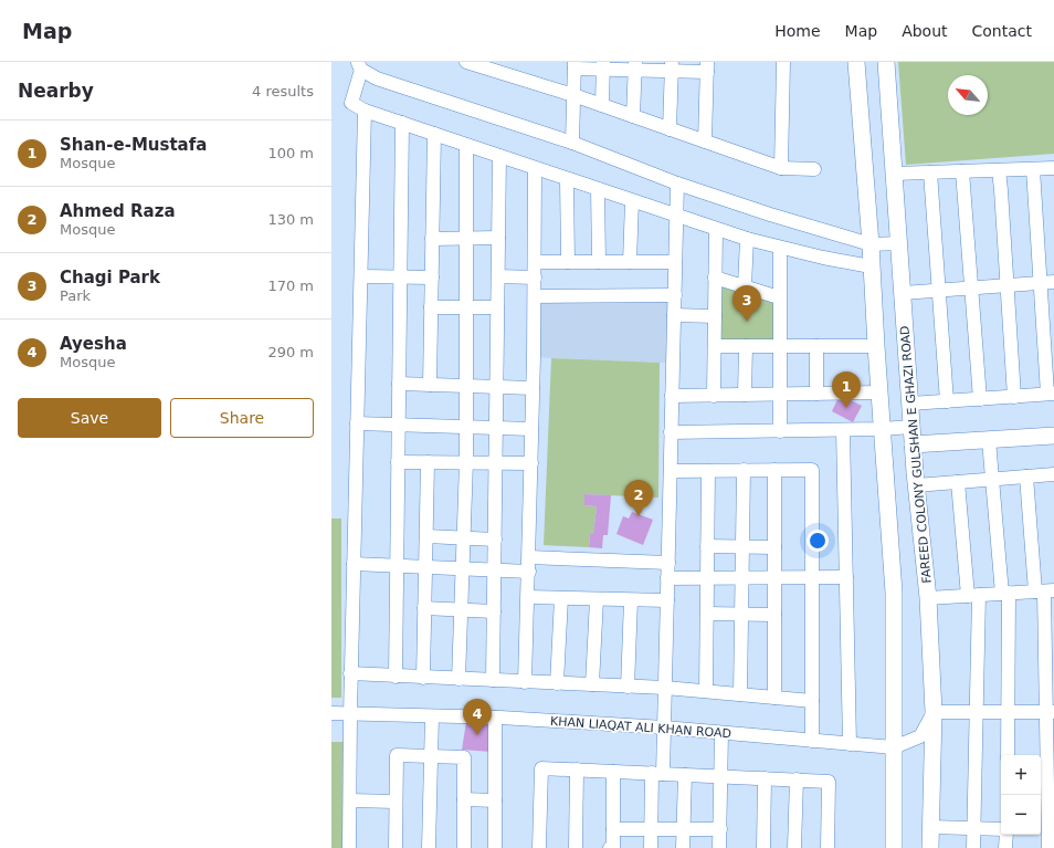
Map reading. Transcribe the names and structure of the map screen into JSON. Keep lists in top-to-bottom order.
{
  "streets": {
    "main road": ["FAREED COLONY GULSHAN E GHAZI ROAD"],
    "street": ["KHAN LIAQAT ALI KHAN ROAD"]
  },
  "crossings": [
    ["FAREED COLONY GULSHAN E GHAZI ROAD", "KHAN LIAQAT ALI KHAN ROAD"]
  ],
  "north": "top left",
  "page": {
    "header": "Map",
    "nav": [
      "Home",
      "Map",
      "About",
      "Contact"
    ],
    "heading": ["Nearby", "4 results"],
    "list": [
      {
        "mark": "1",
        "name": "Shan-e-Mustafa",
        "note": "Mosque",
        "value": "100 m"
      },
      {
        "mark": "2",
        "name": "Ahmed Raza",
        "note": "Mosque",
        "value": "130 m"
      },
      {
        "mark": "3",
        "name": "Chagi Park",
        "note": "Park",
        "value": "170 m"
      },
      {
        "mark": "4",
        "name": "Ayesha",
        "note": "Mosque",
        "value": "290 m"
      }
    ],
    "pins": [
      "3",
      "1",
      "2",
      "4"
    ],
    "buttons": ["Save", "Share"],
    "map_buttons": ["+", "−"]
  }
}
